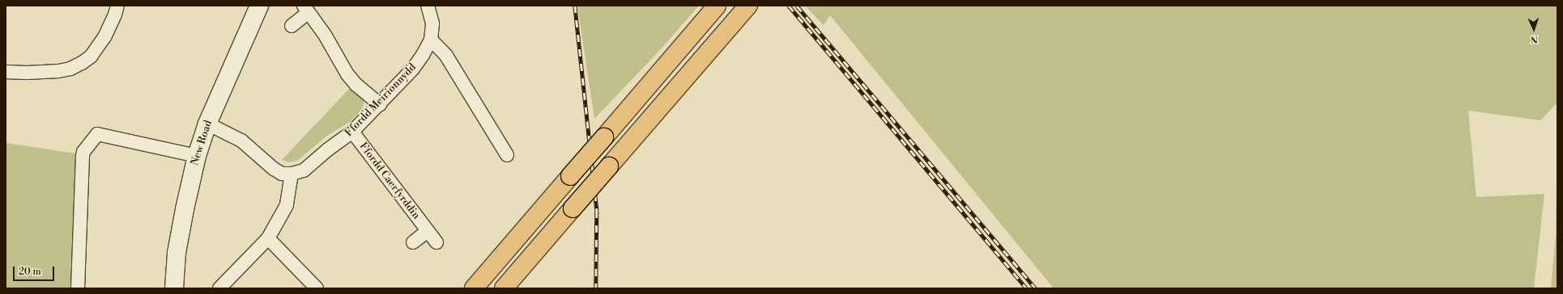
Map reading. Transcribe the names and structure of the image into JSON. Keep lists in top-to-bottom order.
{
  "streets": {
    "main road": ["New Road"],
    "street": ["Ffordd Meirionnydd", "Ffordd Caerfyrddin"]
  },
  "crossings": [
    ["Ffordd Meirionnydd", "Ffordd Caerfyrddin"]
  ],
  "scale_bar": "20 m",
  "north": "bottom"
}
